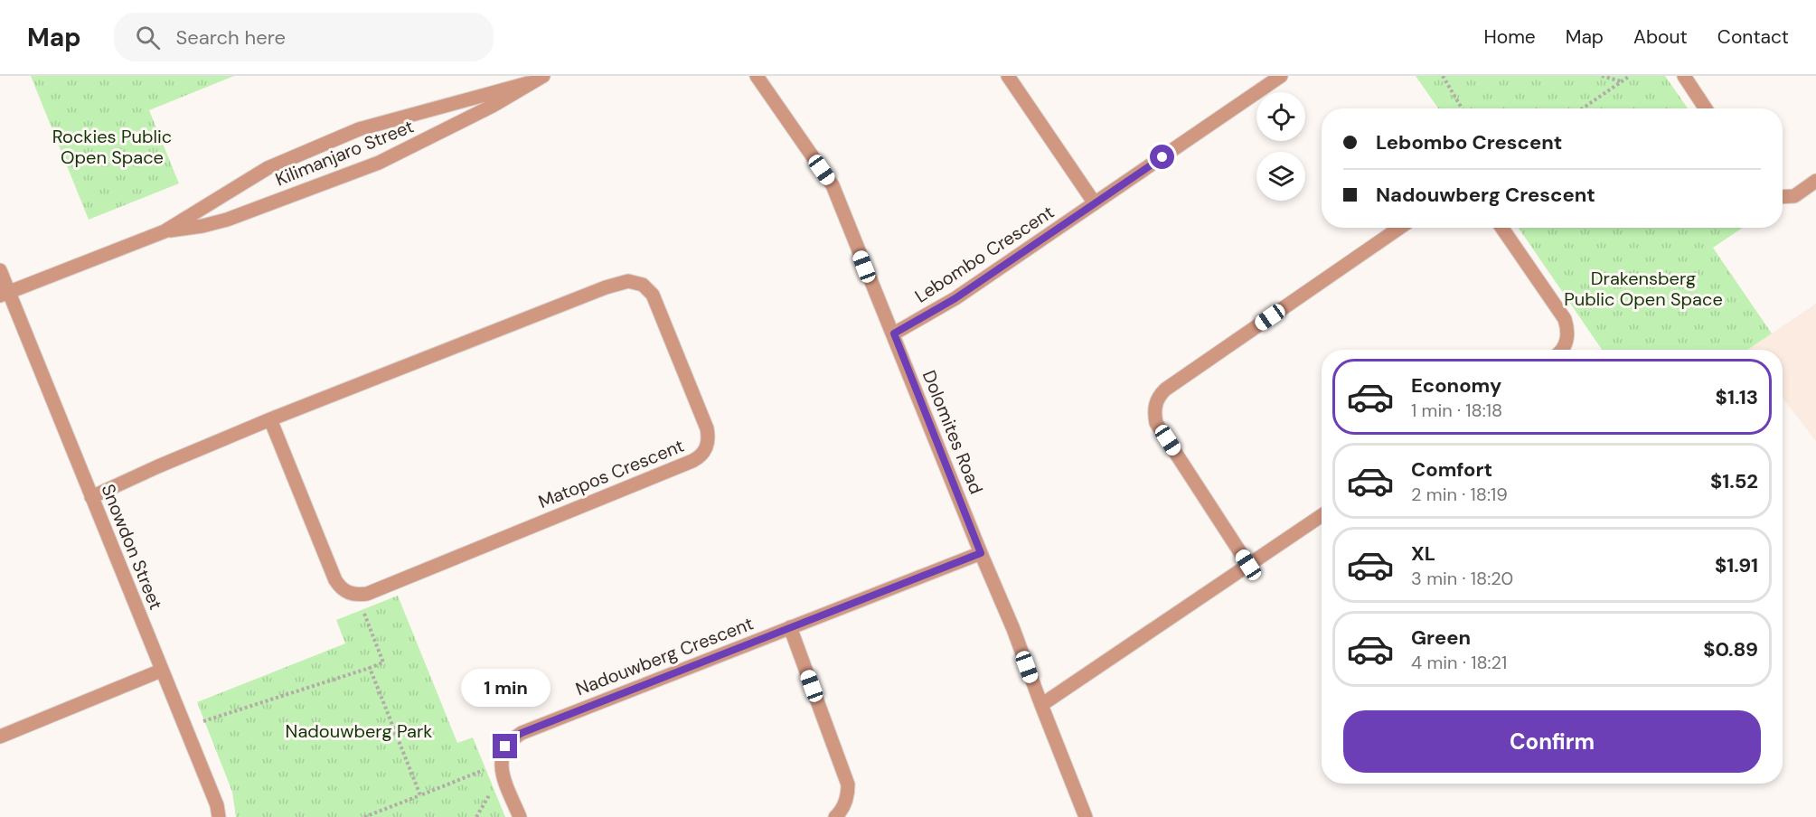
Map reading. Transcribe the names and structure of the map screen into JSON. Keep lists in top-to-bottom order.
{
  "streets": {
    "street": [
      "Kilimanjaro Street",
      "Lebombo Crescent",
      "Dolomites Road",
      "Matopos Crescent",
      "Snowdon Street",
      "Nadouwberg Crescent"
    ]
  },
  "crossings": [
    ["Kilimanjaro Street", "Snowdon Street"],
    ["Lebombo Crescent", "Dolomites Road"],
    ["Dolomites Road", "Nadouwberg Crescent"],
    ["Matopos Crescent", "Snowdon Street"]
  ],
  "parks": ["Rockies Public Open Space", "Drakensberg Public Open Space", "Nadouwberg Park"],
  "page": {
    "header": "Map",
    "search": "Search here",
    "nav": [
      "Home",
      "Map",
      "About",
      "Contact"
    ],
    "banner": ["Lebombo Crescent", "Nadouwberg Crescent"],
    "list": [
      {
        "name": "Economy",
        "note": "1 min · 18:18",
        "value": "$1.13"
      },
      {
        "name": "Comfort",
        "note": "2 min · 18:19",
        "value": "$1.52"
      },
      {
        "name": "XL",
        "note": "3 min · 18:20",
        "value": "$1.91"
      },
      {
        "name": "Green",
        "note": "4 min · 18:21",
        "value": "$0.89"
      }
    ],
    "bubble": "1 min",
    "buttons": "Confirm"
  }
}
